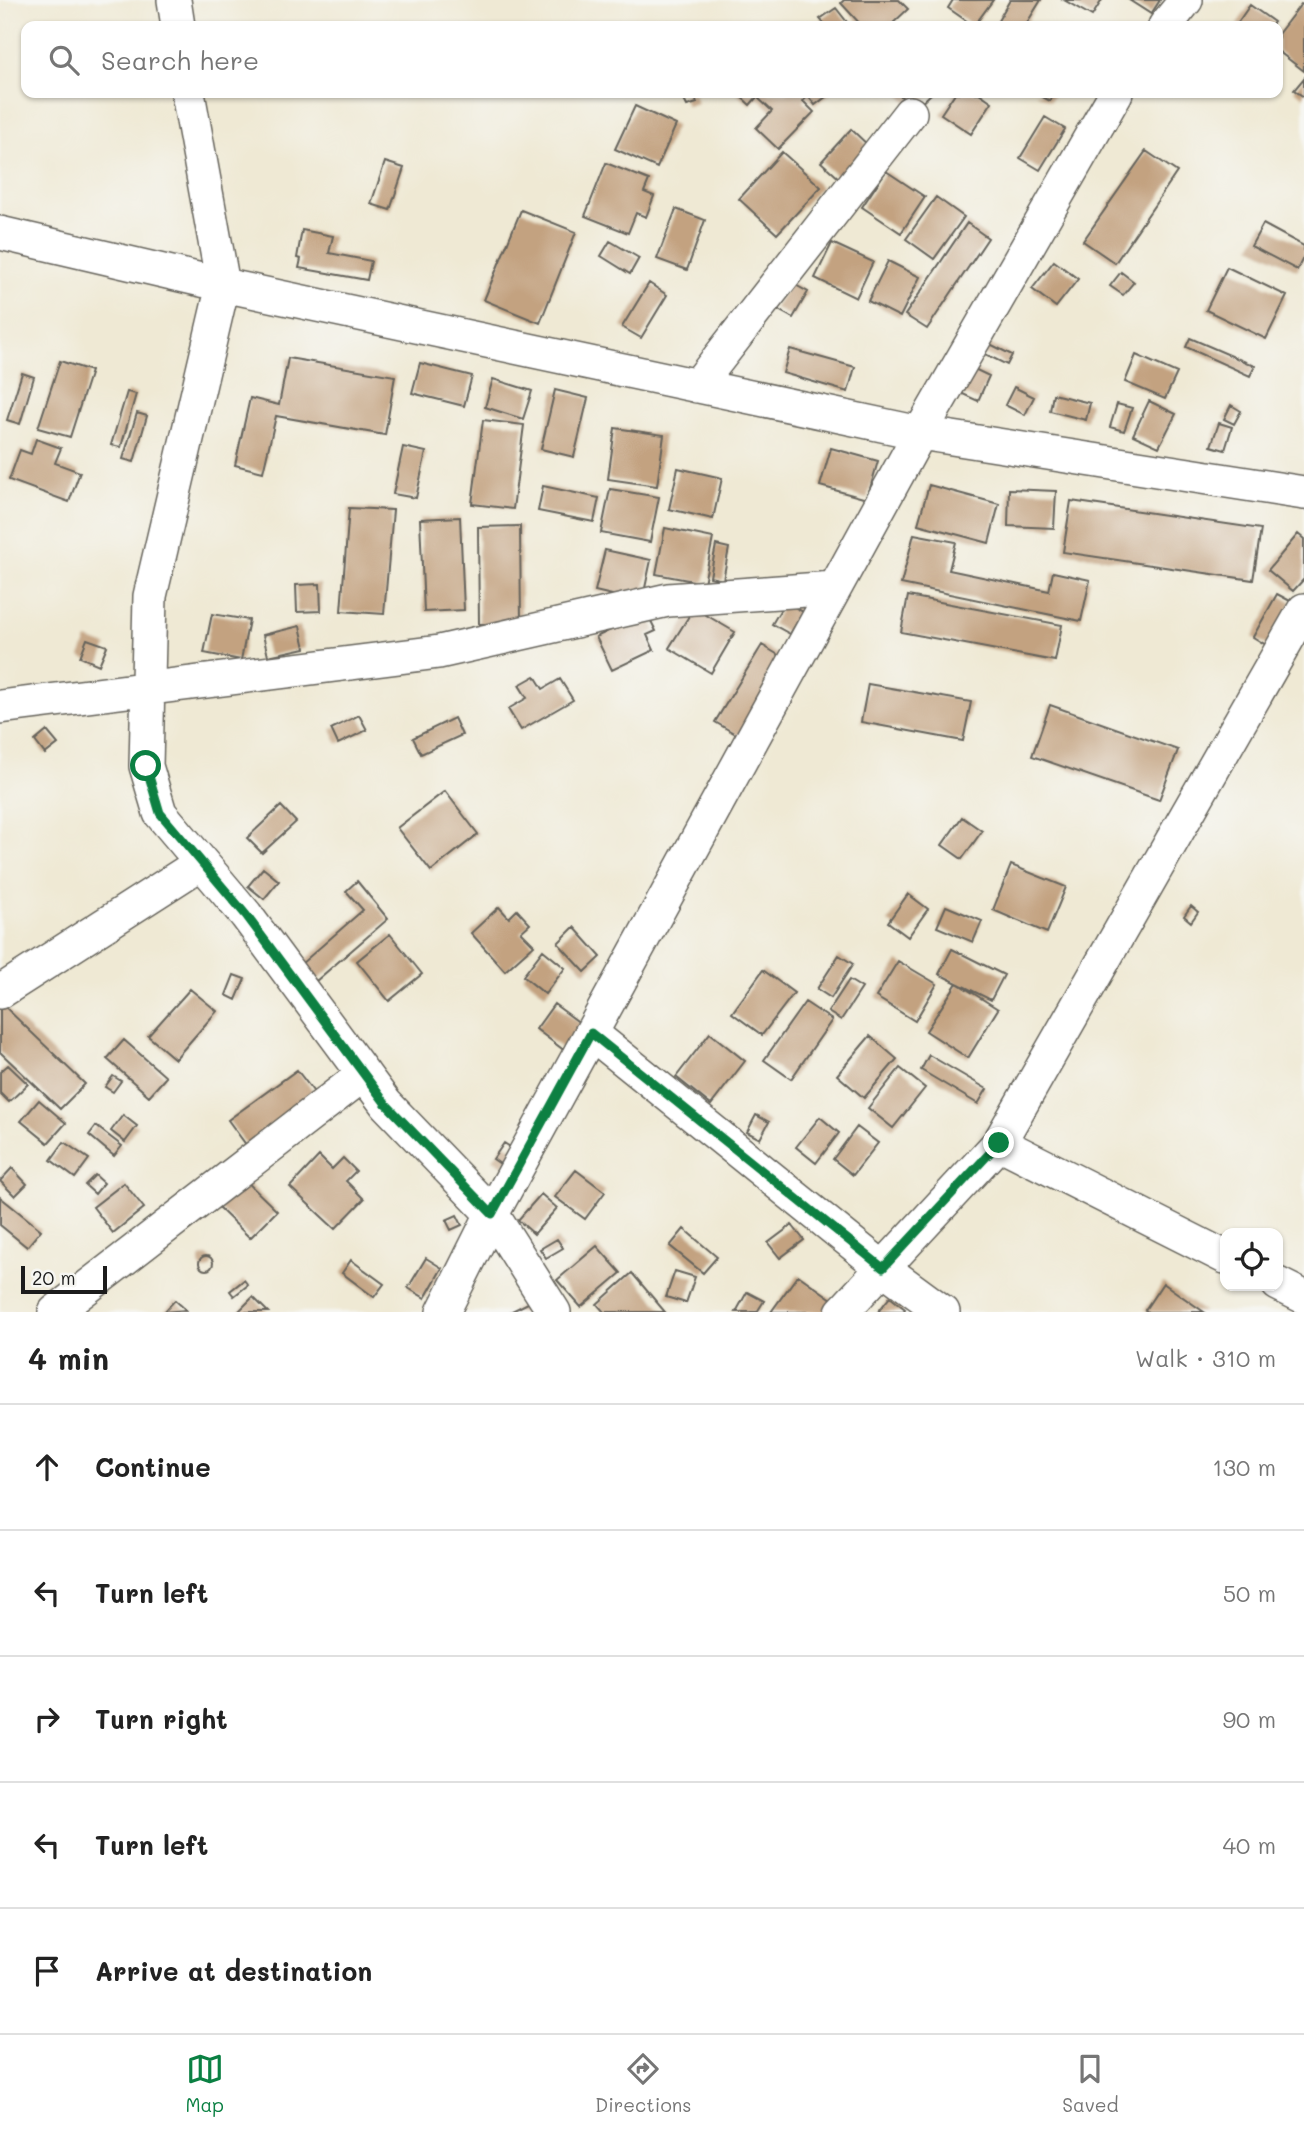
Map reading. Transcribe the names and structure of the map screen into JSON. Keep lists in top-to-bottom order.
{
  "scale_bar": "20 m",
  "page": {
    "search": "Search here",
    "scale": "20 m",
    "heading": ["4 min", "Walk · 310 m"],
    "list": [
      ["Continue", "130 m"],
      ["Turn left", "50 m"],
      ["Turn right", "90 m"],
      ["Turn left", "40 m"],
      "Arrive at destination"
    ],
    "nav": ["Map", "Directions", "Saved"]
  }
}
